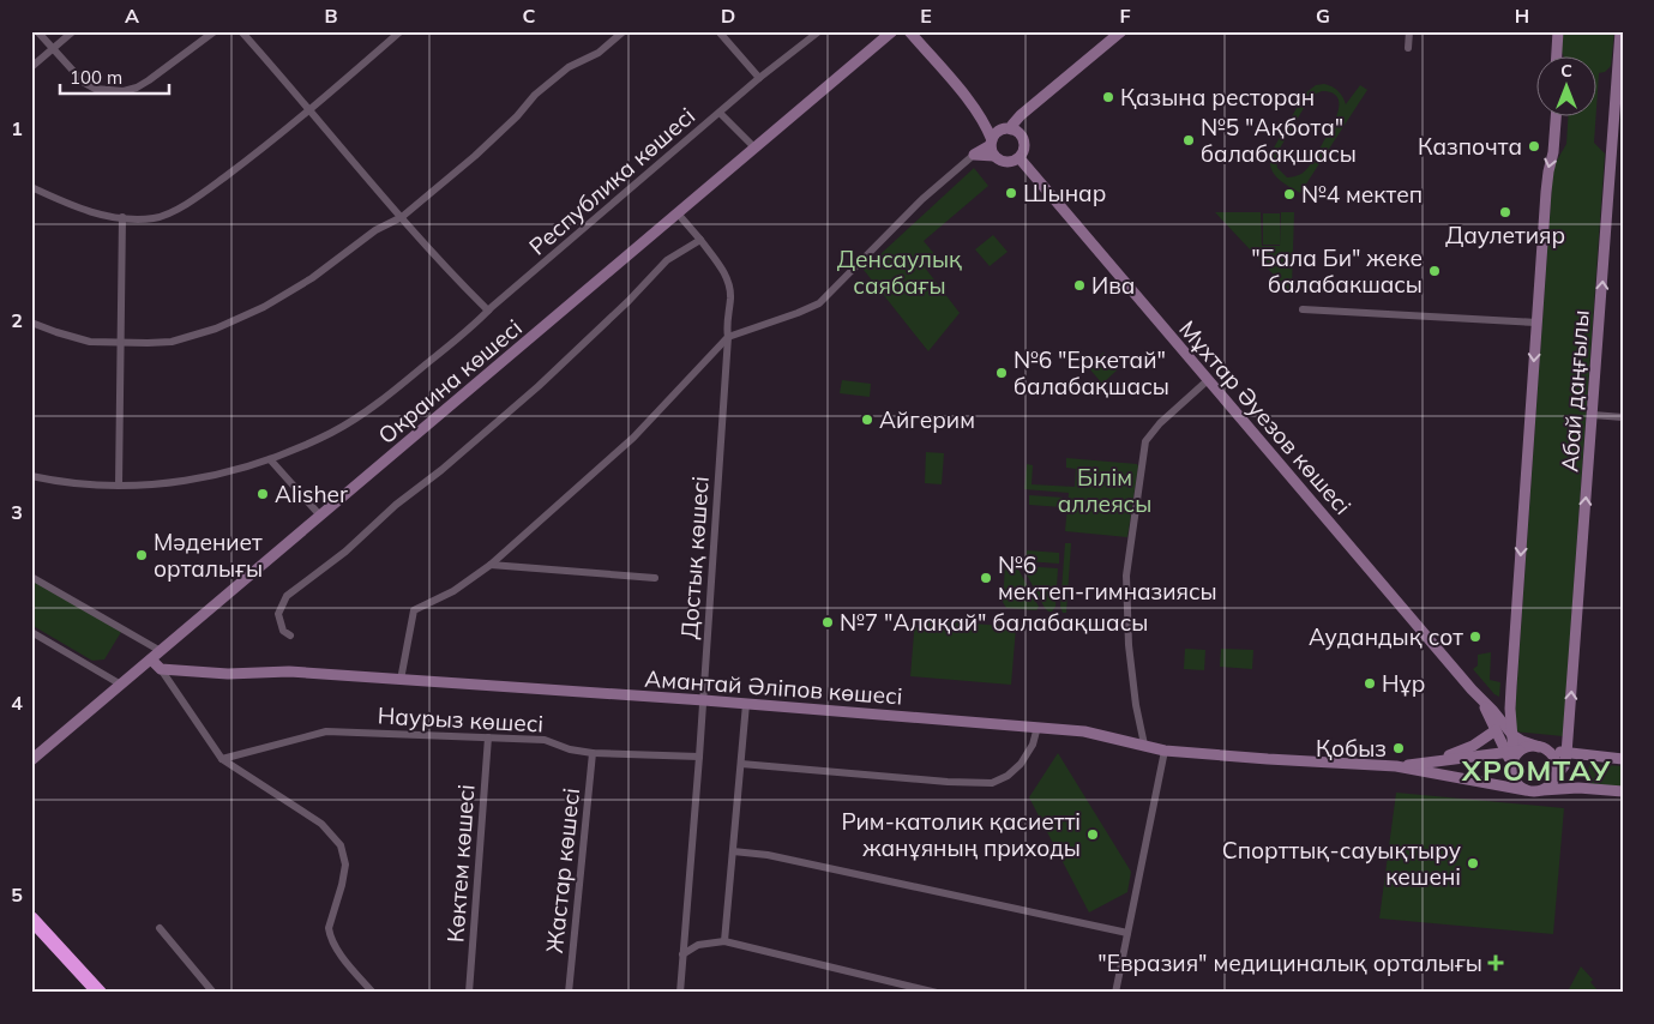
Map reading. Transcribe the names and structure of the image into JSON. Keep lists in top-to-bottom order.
{
  "streets": {
    "main road": [
      "Окраина көшесі",
      "Абай даңғылы",
      "Мұхтар Әуезов көшесі",
      "Амантай Әліпов көшесі"
    ],
    "street": [
      "Республика көшесі",
      "Достық көшесі",
      "Наурыз көшесі",
      "Көктем көшесі",
      "Жастар көшесі"
    ]
  },
  "crossings": [
    ["Окраина көшесі", "Достық көшесі"],
    ["Абай даңғылы", "Мұхтар Әуезов көшесі"],
    ["Абай даңғылы", "Амантай Әліпов көшесі"],
    ["Мұхтар Әуезов көшесі", "Амантай Әліпов көшесі"],
    ["Достық көшесі", "Амантай Әліпов көшесі"],
    ["Достық көшесі", "Наурыз көшесі"],
    ["Наурыз көшесі", "Көктем көшесі"],
    ["Наурыз көшесі", "Жастар көшесі"]
  ],
  "districts": ["ХРОМТАУ"],
  "parks": ["Денсаулық саябағы", "Білім аллеясы"],
  "places": {
    "other": [
      "Қазына ресторан",
      "№5 \"Ақбота\" балабақшасы",
      "Казпочта",
      "Шынар",
      "№4 мектеп",
      "Даулетияр",
      "\"Бала Би\" жеке балабакшасы",
      "Ива",
      "№6 \"Еркетай\" балабақшасы",
      "Айгерим",
      "Alisher",
      "Мәдениет орталығы",
      "№6 мектеп-гимназиясы",
      "№7 \"Алақай\" балабақшасы",
      "Аудандық сот",
      "Нұр",
      "Қобыз",
      "Рим-католик қасиетті жанұяның приходы",
      "Спорттық-сауықтыру кешені"
    ],
    "health": ["\"Евразия\" медициналық орталығы"]
  },
  "scale_bar": "100 m",
  "north": "top",
  "grid": {
    "columns": [
      "A",
      "B",
      "C",
      "D",
      "E",
      "F",
      "G",
      "H"
    ],
    "rows": [
      "1",
      "2",
      "3",
      "4",
      "5"
    ]
  }
}
